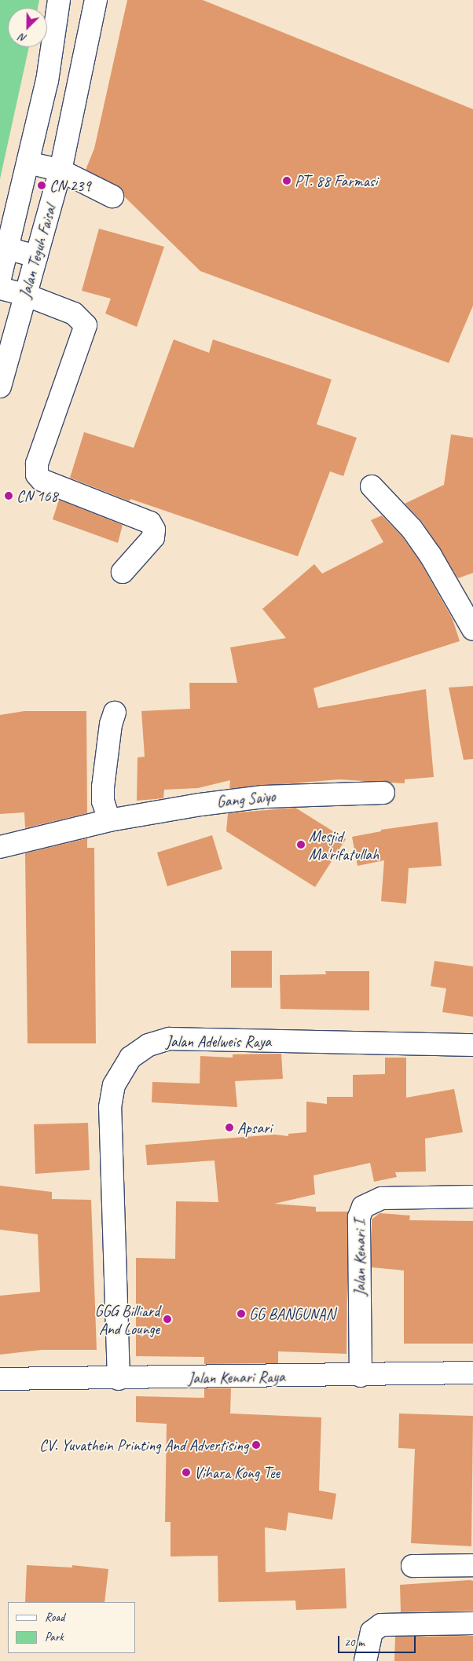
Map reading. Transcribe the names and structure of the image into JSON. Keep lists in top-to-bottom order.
{
  "streets": {
    "main road": [
      "Jalan Teguh Faisal",
      "Gang Saiyo",
      "Jalan Adelweis Raya",
      "Jalan Kenari I",
      "Jalan Kenari Raya"
    ]
  },
  "crossings": [
    ["Jalan Adelweis Raya", "Jalan Kenari Raya"],
    ["Jalan Kenari I", "Jalan Kenari Raya"]
  ],
  "places": [
    "PT. 88 Farmasi",
    "CN 239",
    "CN 168",
    "Mesjid Ma'rifatullah",
    "Apsari",
    "GG BANGUNAN",
    "GGG Billiard And Lounge",
    "CV. Yuvathein Printing And Advertising",
    "Vihara Kong Tee"
  ],
  "legend": ["Road", "Park"],
  "scale_bar": "20 m",
  "north": "bottom left"
}
